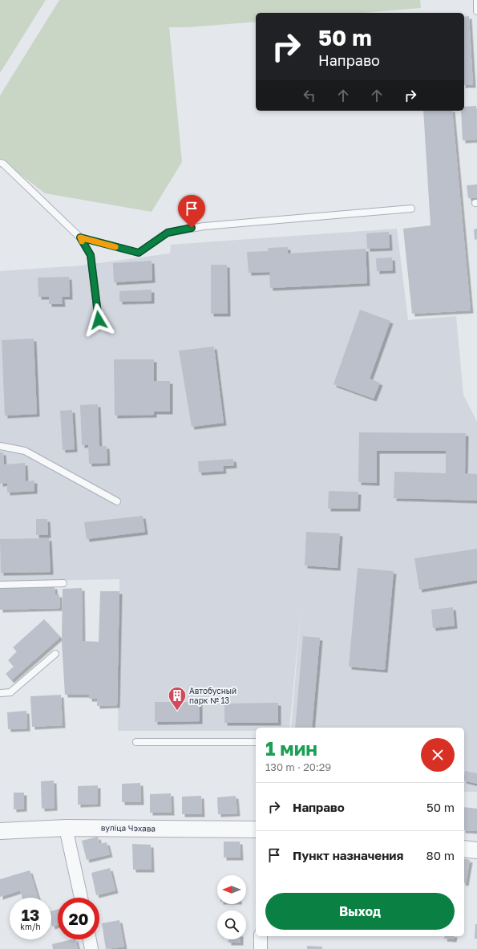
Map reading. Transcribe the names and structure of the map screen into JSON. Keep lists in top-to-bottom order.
{
  "streets": {
    "street": ["вуліца Чэхава"]
  },
  "places": {
    "building": ["Автобусный парк № 13"]
  },
  "north": "left",
  "page": {
    "turn": ["50 m", "Направо"],
    "heading": ["1 мин", "130 m · 20:29"],
    "list": [
      {
        "name": "Направо",
        "value": "50 m"
      },
      {
        "name": "Пункт назначения",
        "value": "80 m"
      }
    ],
    "buttons": "Выход",
    "speed": "13 km/h",
    "limit": "20"
  }
}
